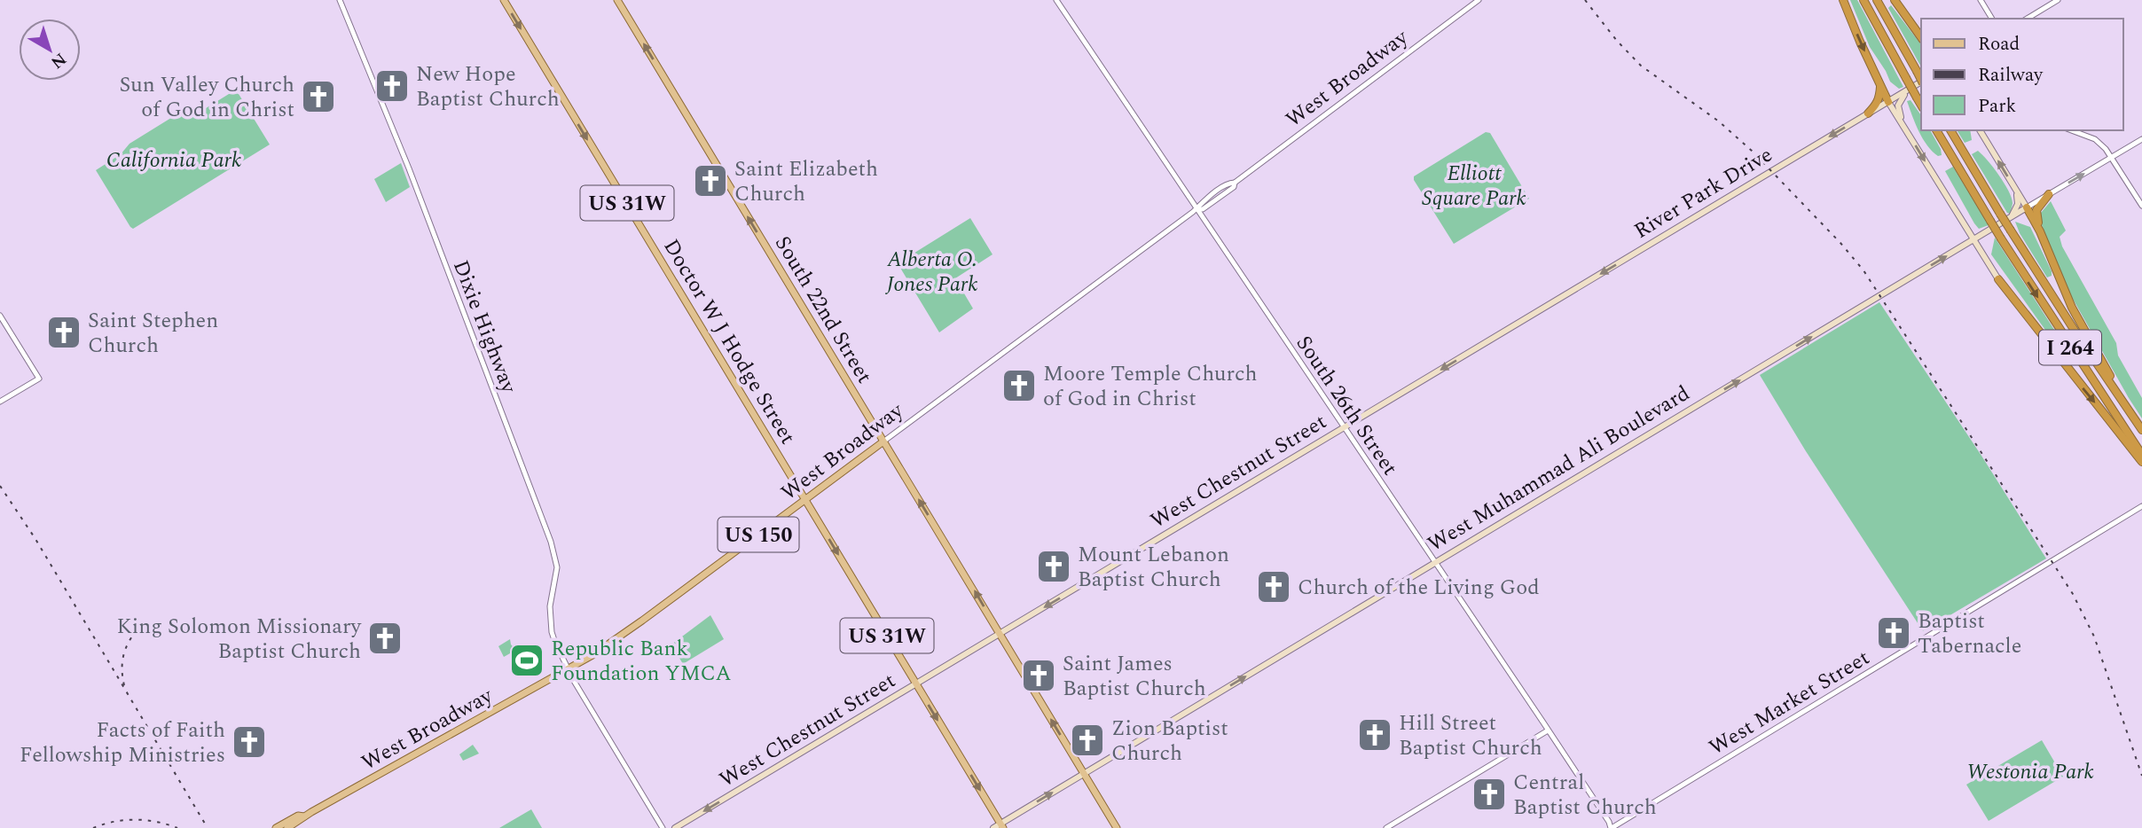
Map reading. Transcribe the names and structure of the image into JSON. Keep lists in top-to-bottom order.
{
  "streets": {
    "highway": ["I 264"],
    "main road": [
      "West Broadway",
      "River Park Drive",
      "US 31W",
      "South 22nd Street",
      "Doctor W J Hodge Street",
      "West Muhammad Ali Boulevard",
      "West Chestnut Street",
      "US 150"
    ],
    "street": ["Dixie Highway", "South 26th Street", "West Market Street"]
  },
  "crossings": [
    ["West Broadway", "South 22nd Street"],
    ["West Broadway", "Dixie Highway"],
    ["West Broadway", "Doctor W J Hodge Street"],
    ["West Broadway", "South 26th Street"],
    ["River Park Drive", "West Chestnut Street"],
    ["South 22nd Street", "West Muhammad Ali Boulevard"],
    ["South 22nd Street", "West Chestnut Street"],
    ["Doctor W J Hodge Street", "West Muhammad Ali Boulevard"],
    ["Doctor W J Hodge Street", "West Chestnut Street"],
    ["South 26th Street", "West Muhammad Ali Boulevard"],
    ["South 26th Street", "West Chestnut Street"],
    ["South 26th Street", "West Market Street"]
  ],
  "one_way": [
    "River Park Drive",
    "South 22nd Street",
    "Doctor W J Hodge Street",
    "West Muhammad Ali Boulevard",
    "West Chestnut Street"
  ],
  "parks": [
    "California Park",
    "Elliott Square Park",
    "Alberta O. Jones Park",
    "Westonia Park"
  ],
  "places": {
    "church": [
      "New Hope Baptist Church",
      "Sun Valley Church of God in Christ",
      "Saint Elizabeth Church",
      "Saint Stephen Church",
      "Moore Temple Church of God in Christ",
      "Mount Lebanon Baptist Church",
      "Church of the Living God",
      "Baptist Tabernacle",
      "King Solomon Missionary Baptist Church",
      "Saint James Baptist Church",
      "Hill Street Baptist Church",
      "Zion Baptist Church",
      "Facts of Faith Fellowship Ministries",
      "Central Baptist Church"
    ],
    "sports": ["Republic Bank Foundation YMCA"]
  },
  "legend": ["Road", "Railway", "Park"],
  "north": "bottom right"
}
